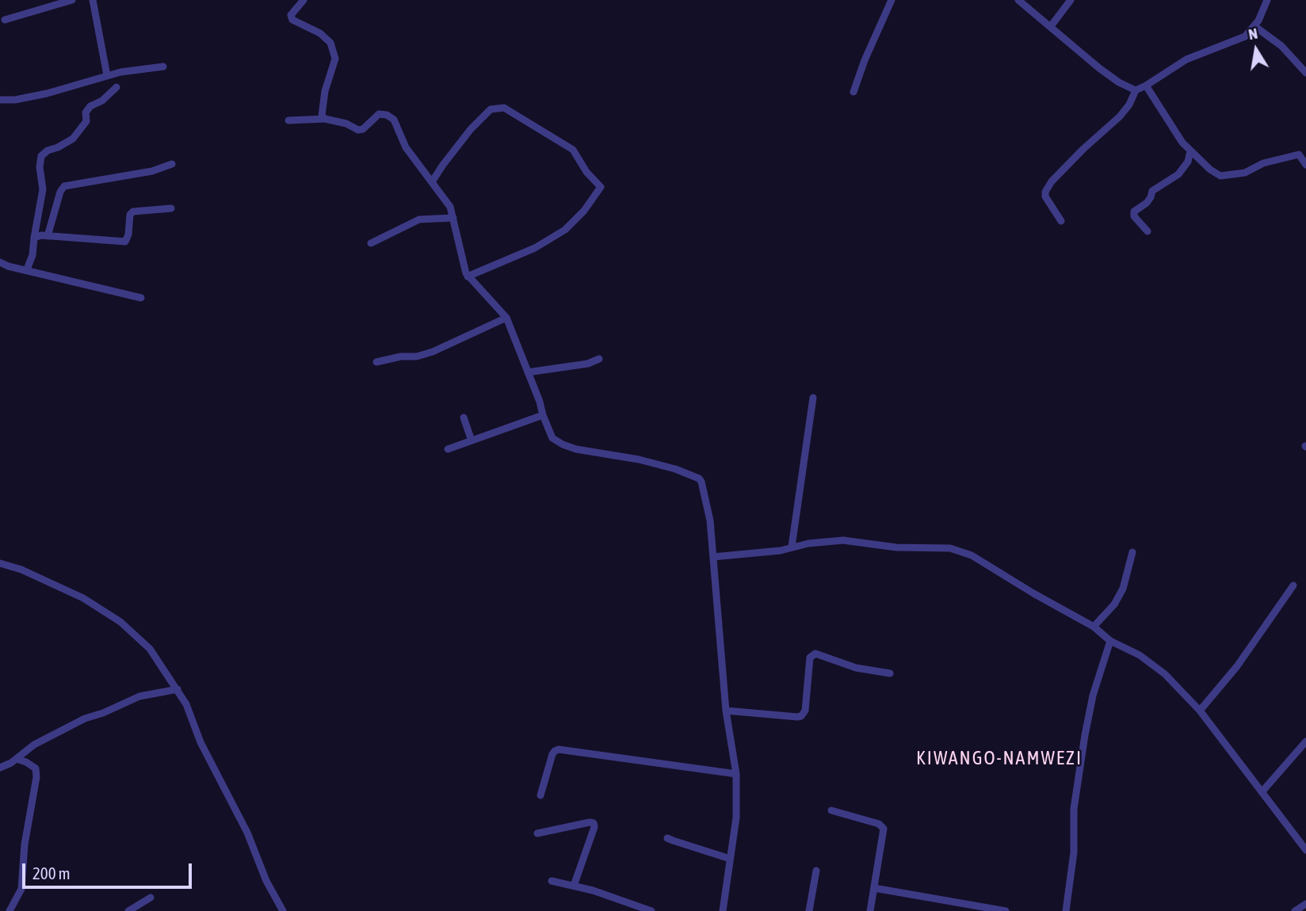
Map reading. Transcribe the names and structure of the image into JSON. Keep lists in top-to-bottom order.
{
  "districts": ["KIWANGO-NAMWEZI"],
  "scale_bar": "200 m",
  "north": "top"
}
